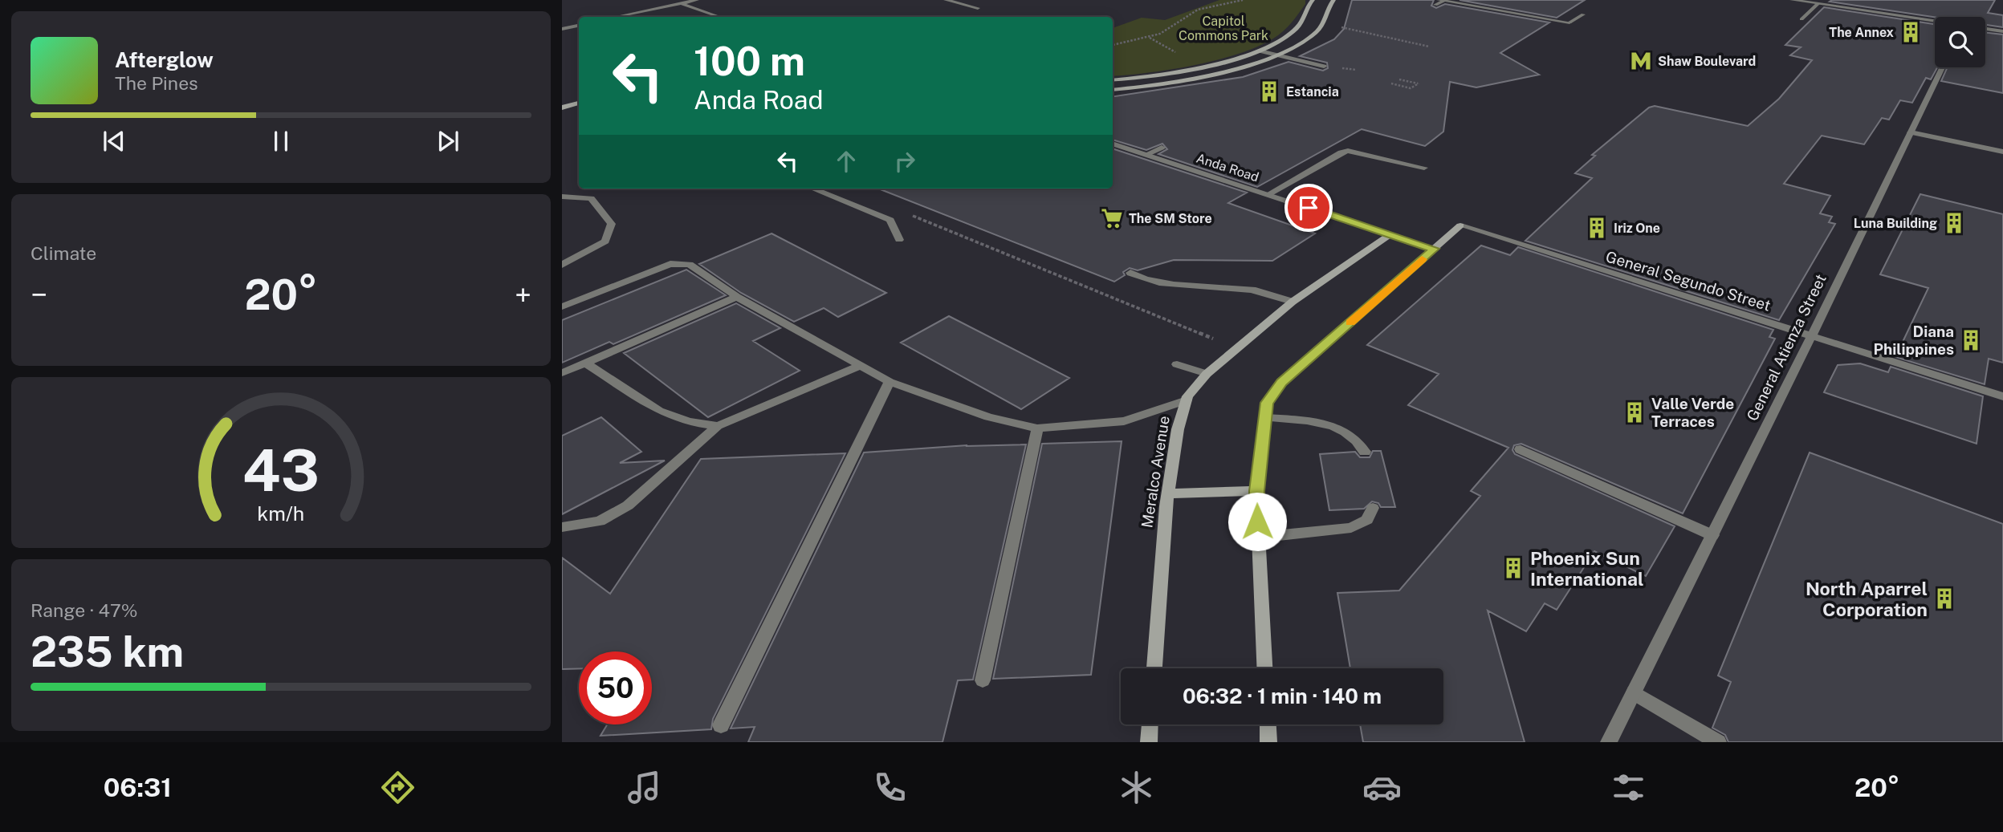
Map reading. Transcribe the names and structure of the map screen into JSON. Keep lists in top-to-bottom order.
{
  "streets": {
    "main road": ["Meralco Avenue"],
    "street": ["Anda Road", "General Segundo Street", "General Atienza Street"]
  },
  "crossings": [
    ["Anda Road", "Meralco Avenue"],
    ["General Segundo Street", "General Atienza Street"]
  ],
  "parks": ["Capitol Commons Park"],
  "places": {
    "building": [
      "The Annex",
      "Estancia",
      "Luna Building",
      "Iriz One",
      "Diana Philippines",
      "Valle Verde Terraces",
      "Phoenix Sun International",
      "North Aparrel Corporation"
    ],
    "metro station": ["Shaw Boulevard"],
    "supermarket": ["The SM Store"]
  },
  "page": {
    "turn": ["100 m", "Anda Road"],
    "song": ["Afterglow", "The Pines"],
    "tile": [
      "Climate",
      ["Range · 47%", "235 km"]
    ],
    "heat": ["−", "20°", "+"],
    "limit": "50",
    "trip": "06:32 · 1 min · 140 m",
    "tabs": ["06:31", "20°"],
    "gauge": ["43", "km/h"]
  }
}
